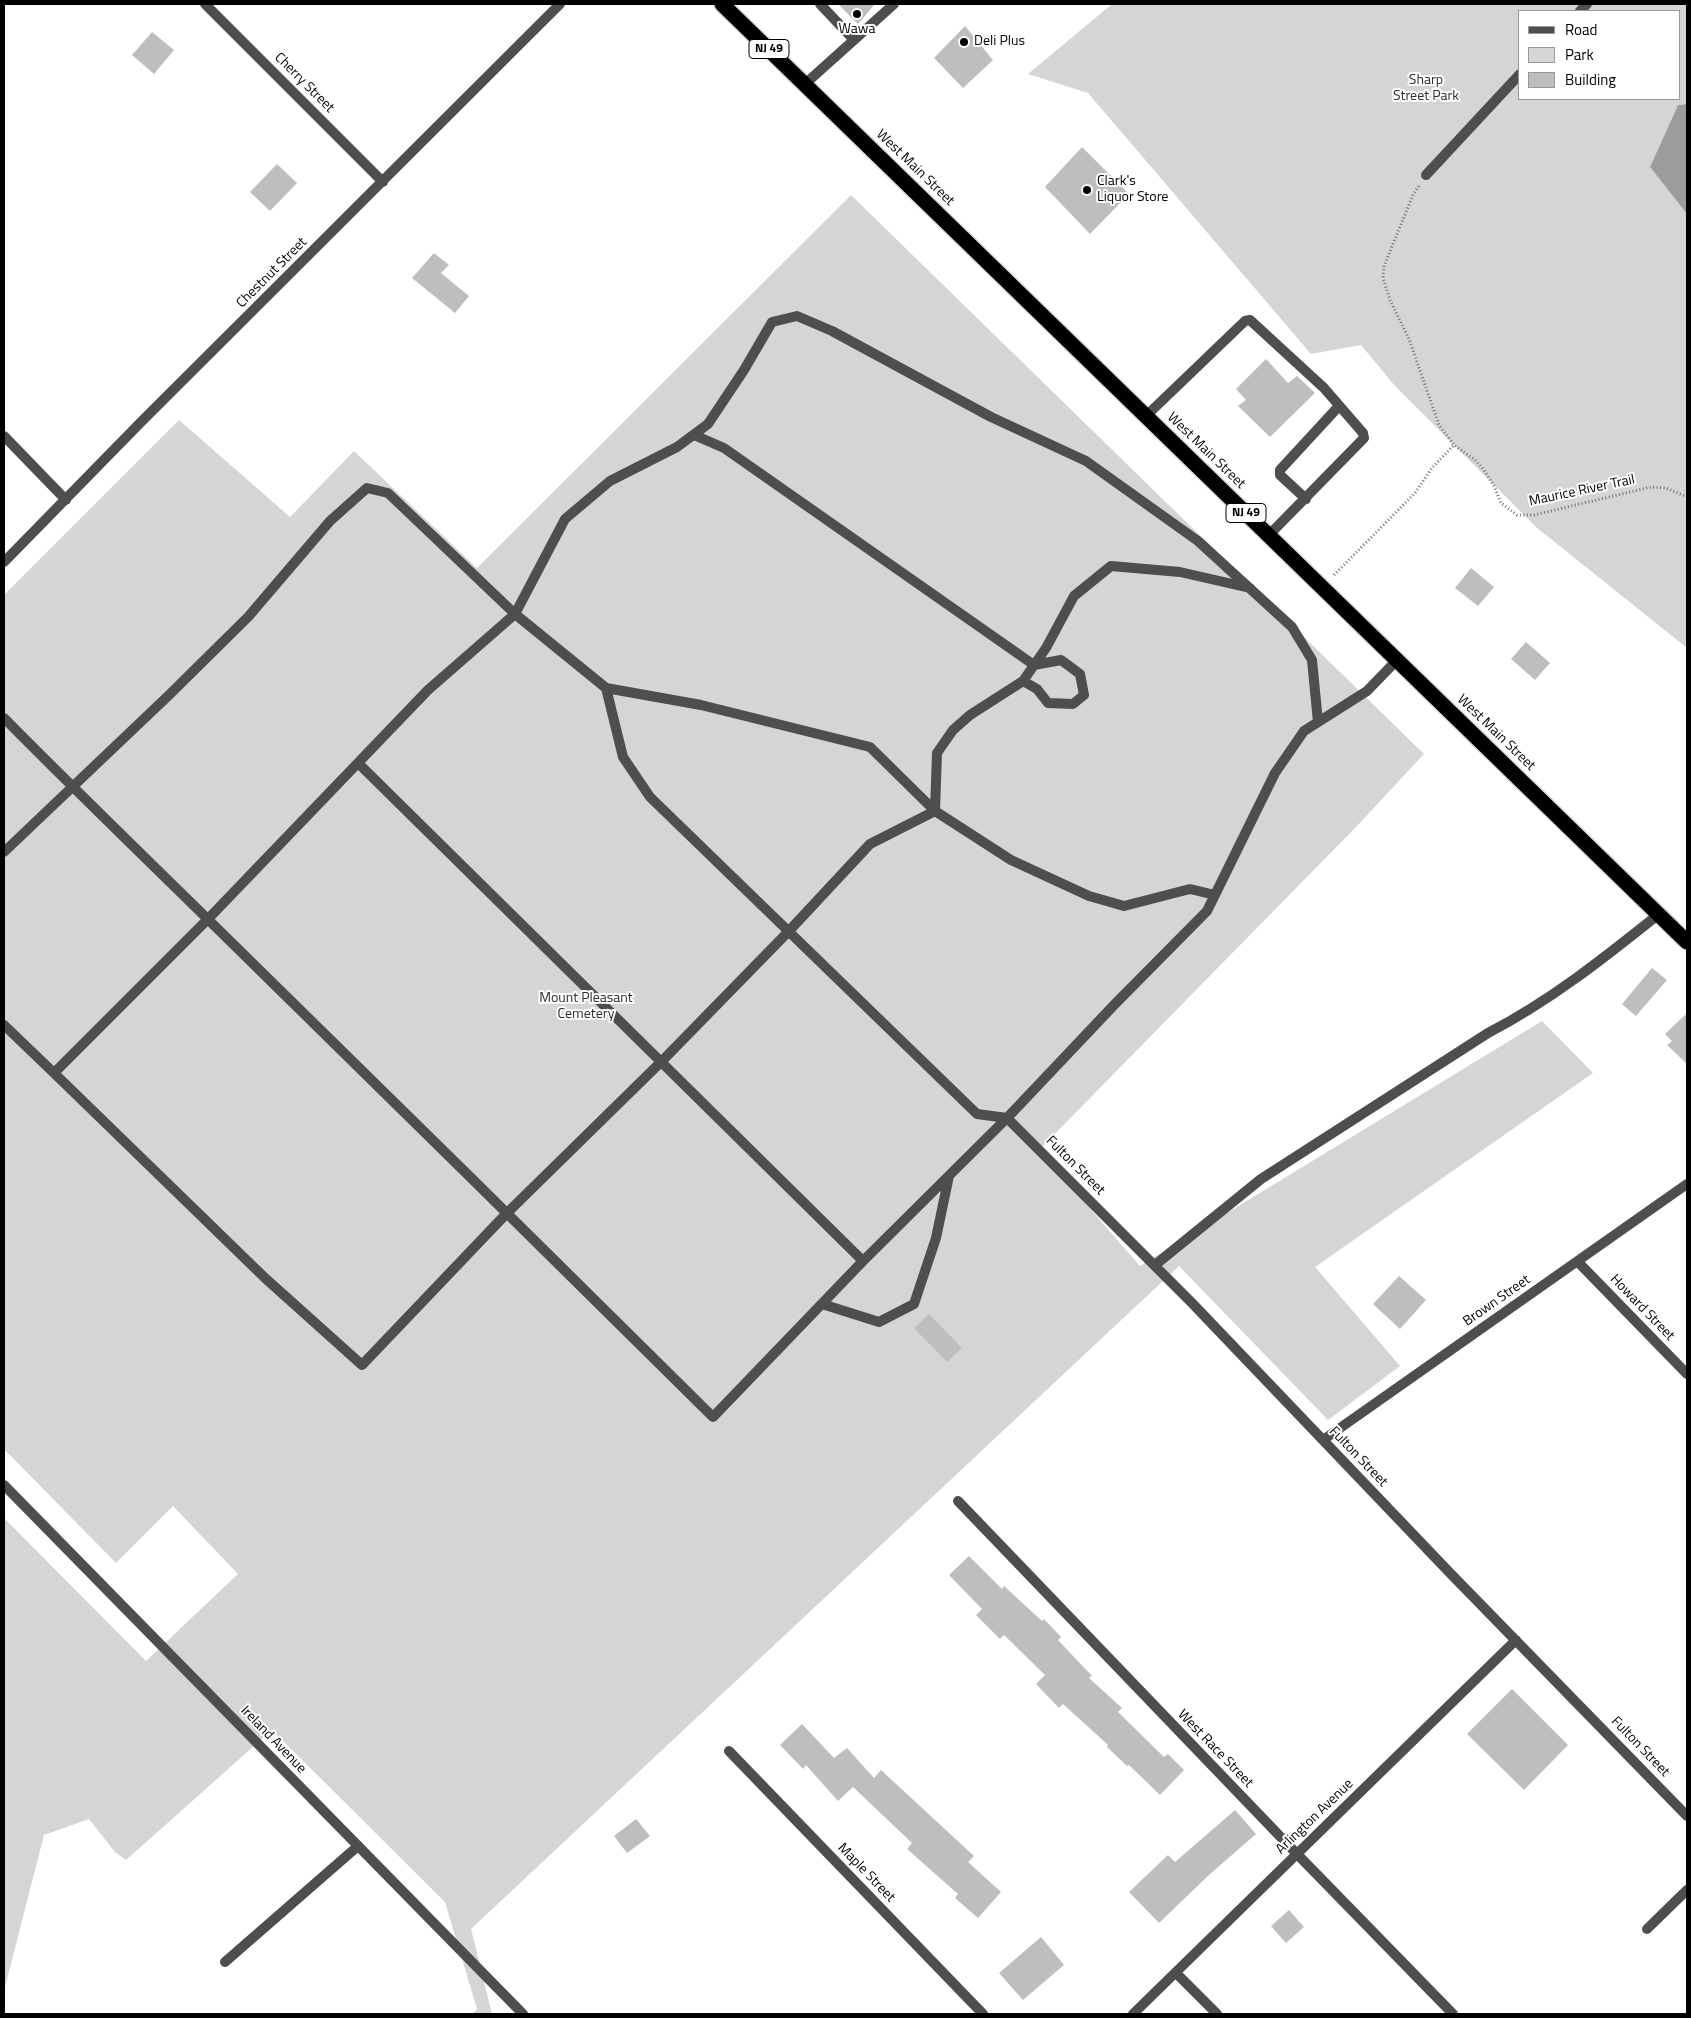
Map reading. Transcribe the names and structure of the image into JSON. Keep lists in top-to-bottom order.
{
  "streets": {
    "highway": ["NJ 49", "West Main Street"],
    "street": [
      "Cherry Street",
      "Chestnut Street",
      "Fulton Street",
      "Brown Street",
      "Howard Street",
      "Ireland Avenue",
      "West Race Street",
      "Arlington Avenue",
      "Maple Street"
    ],
    "path": ["Maurice River Trail"]
  },
  "crossings": [
    ["Cherry Street", "Chestnut Street"],
    ["Fulton Street", "Brown Street"],
    ["Fulton Street", "Arlington Avenue"],
    ["Brown Street", "Howard Street"],
    ["West Race Street", "Arlington Avenue"]
  ],
  "parks": ["Sharp Street Park", "Mount Pleasant Cemetery"],
  "places": ["Wawa", "Deli Plus", "Clark's Liquor Store"],
  "legend": ["Road", "Park", "Building"]
}
